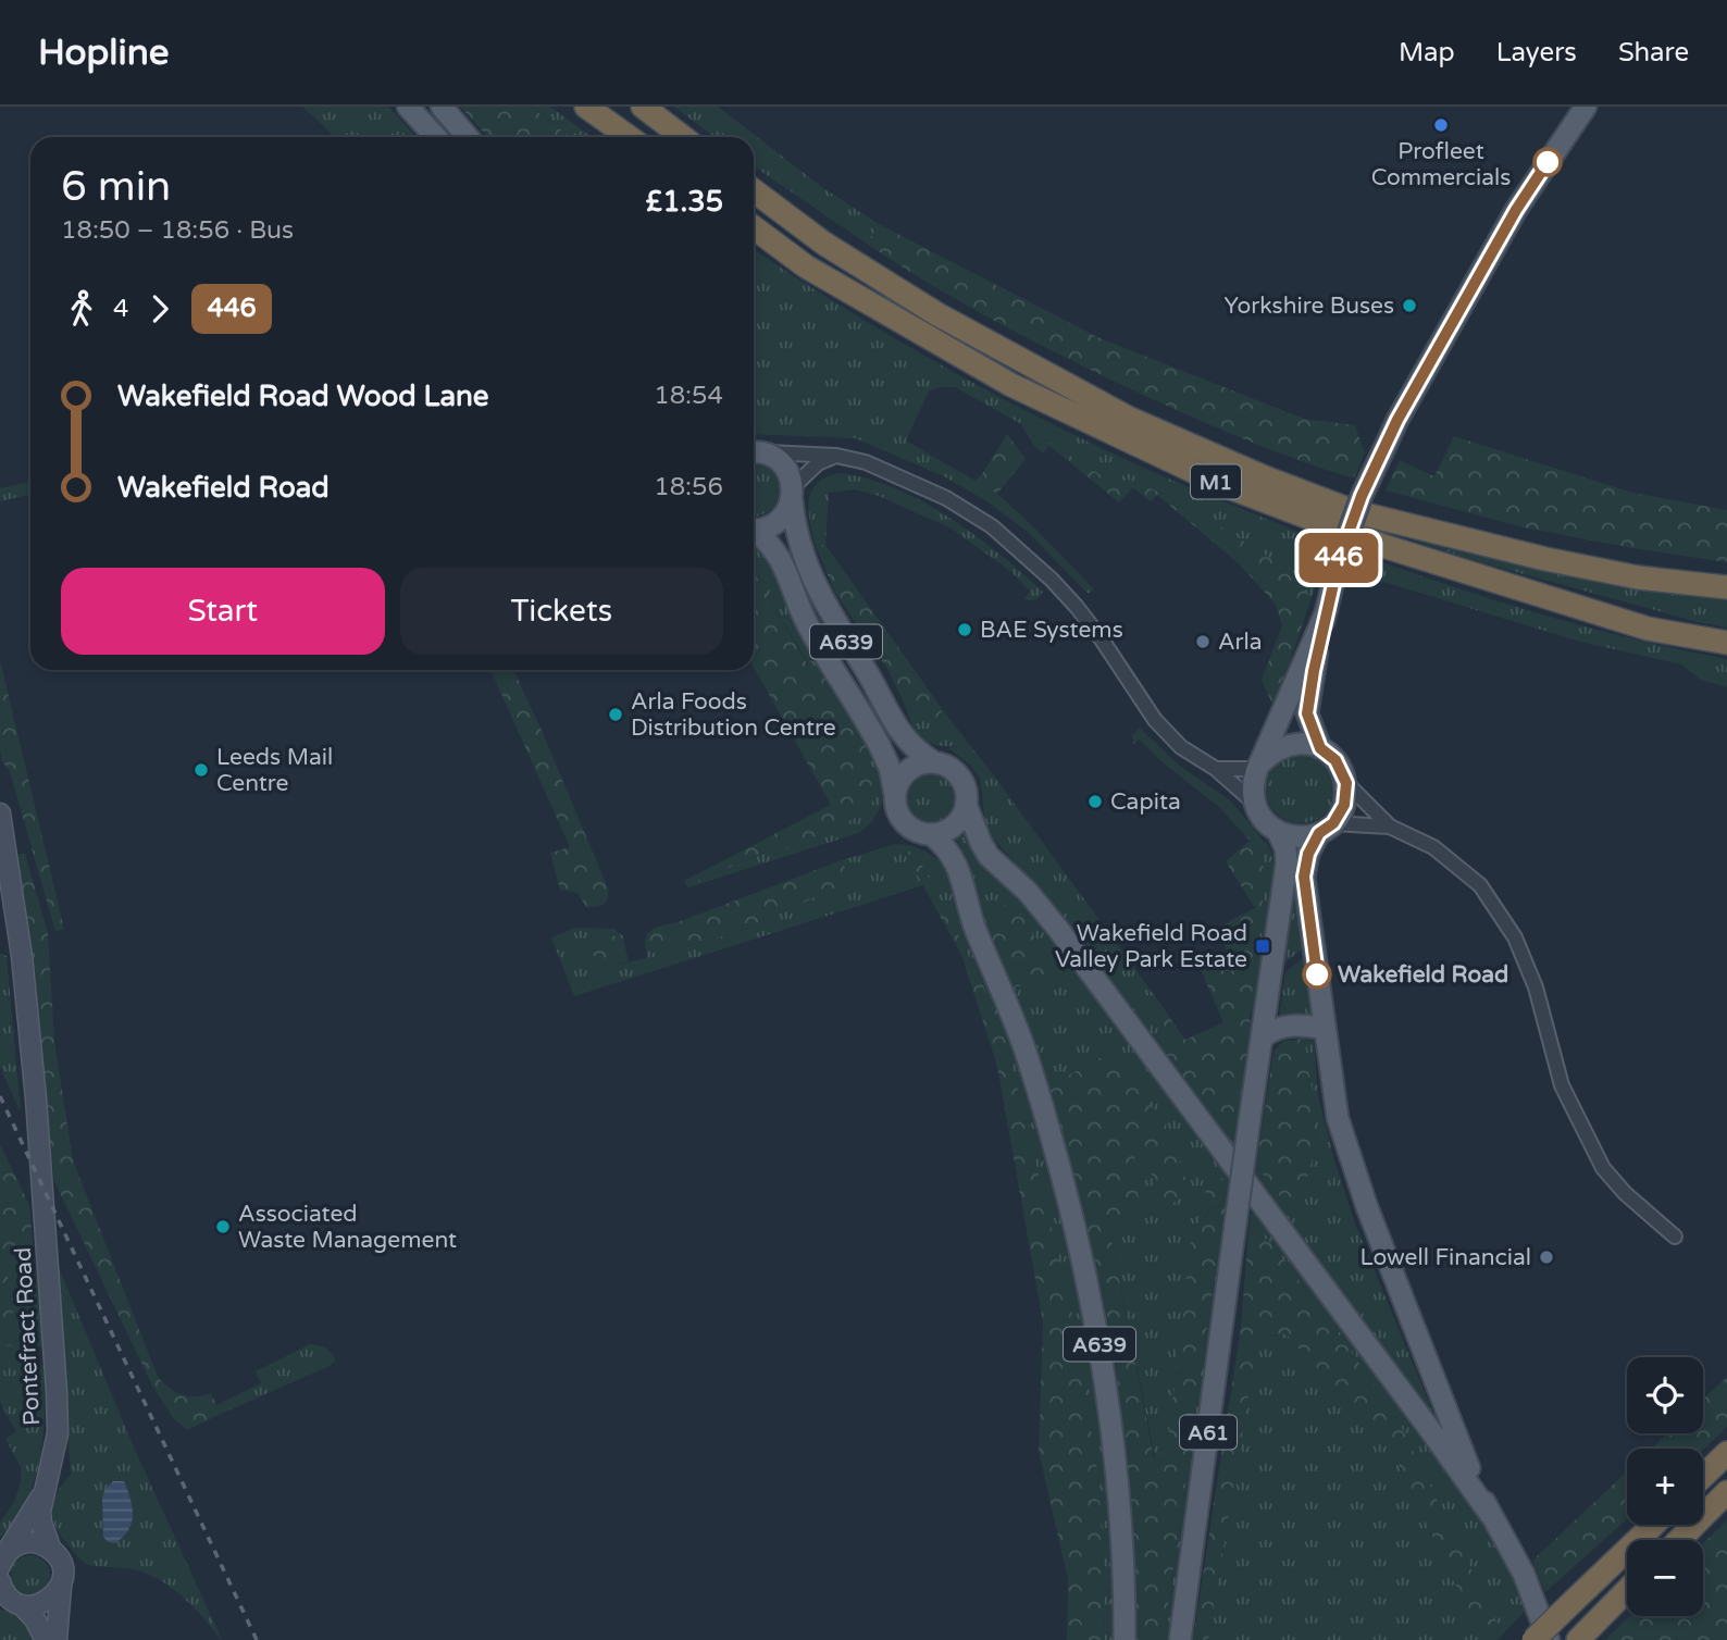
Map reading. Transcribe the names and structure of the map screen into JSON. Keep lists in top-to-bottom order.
{
  "streets": {
    "highway": ["M1"],
    "main road": ["A639", "Pontefract Road", "A61"]
  },
  "places": {
    "other": [
      "Profleet Commercials",
      "Yorkshire Buses",
      "BAE Systems",
      "Arla",
      "Arla Foods Distribution Centre",
      "Leeds Mail Centre",
      "Capita",
      "Wakefield Road",
      "Associated Waste Management",
      "Lowell Financial"
    ],
    "transit": ["Wakefield Road Valley Park Estate"]
  },
  "lines": ["bus line 446"],
  "page": {
    "header": "Hopline",
    "nav": ["Map", "Layers", "Share"],
    "on_map": "446",
    "heading": ["6 min", "18:50 – 18:56 · Bus", "£1.35"],
    "legs": ["4", "446"],
    "list": [
      {
        "name": "Wakefield Road Wood Lane",
        "value": "18:54"
      },
      {
        "name": "Wakefield Road",
        "value": "18:56"
      }
    ],
    "buttons": ["Start", "Tickets"],
    "map_buttons": ["+", "−"]
  }
}
